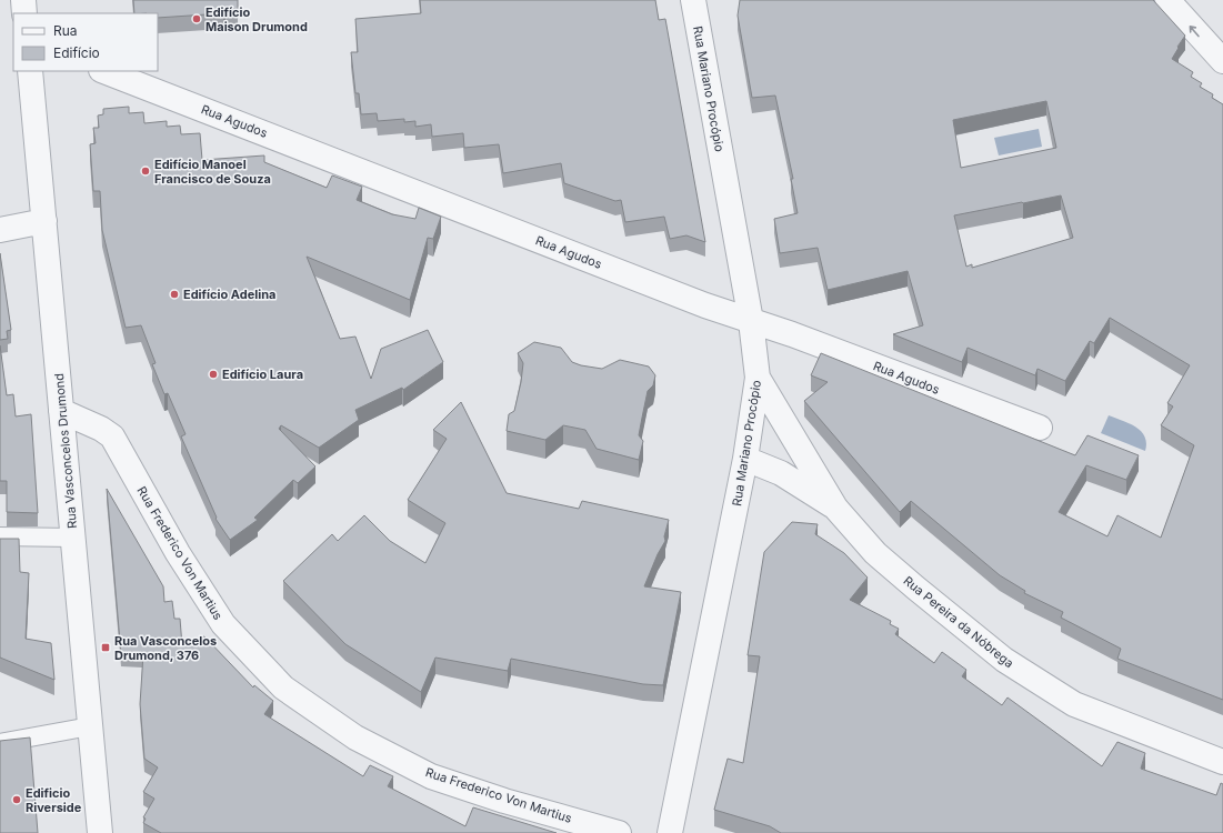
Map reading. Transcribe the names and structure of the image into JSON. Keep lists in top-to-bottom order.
{
  "streets": {
    "street": [
      "Rua Mariano Procópio",
      "Rua Agudos",
      "Rua Vasconcelos Drumond",
      "Rua Frederico Von Martius",
      "Rua Pereira da Nóbrega"
    ]
  },
  "crossings": [
    ["Rua Mariano Procópio", "Rua Agudos"],
    ["Rua Mariano Procópio", "Rua Pereira da Nóbrega"],
    ["Rua Vasconcelos Drumond", "Rua Frederico Von Martius"]
  ],
  "places": {
    "other": [
      "Edifício Maison Drumond",
      "Edifício Manoel Francisco de Souza",
      "Edifício Adelina",
      "Edifício Laura",
      "Edificio Riverside"
    ],
    "transit": ["Rua Vasconcelos Drumond, 376"]
  },
  "legend": ["Rua", "Edifício"]
}
